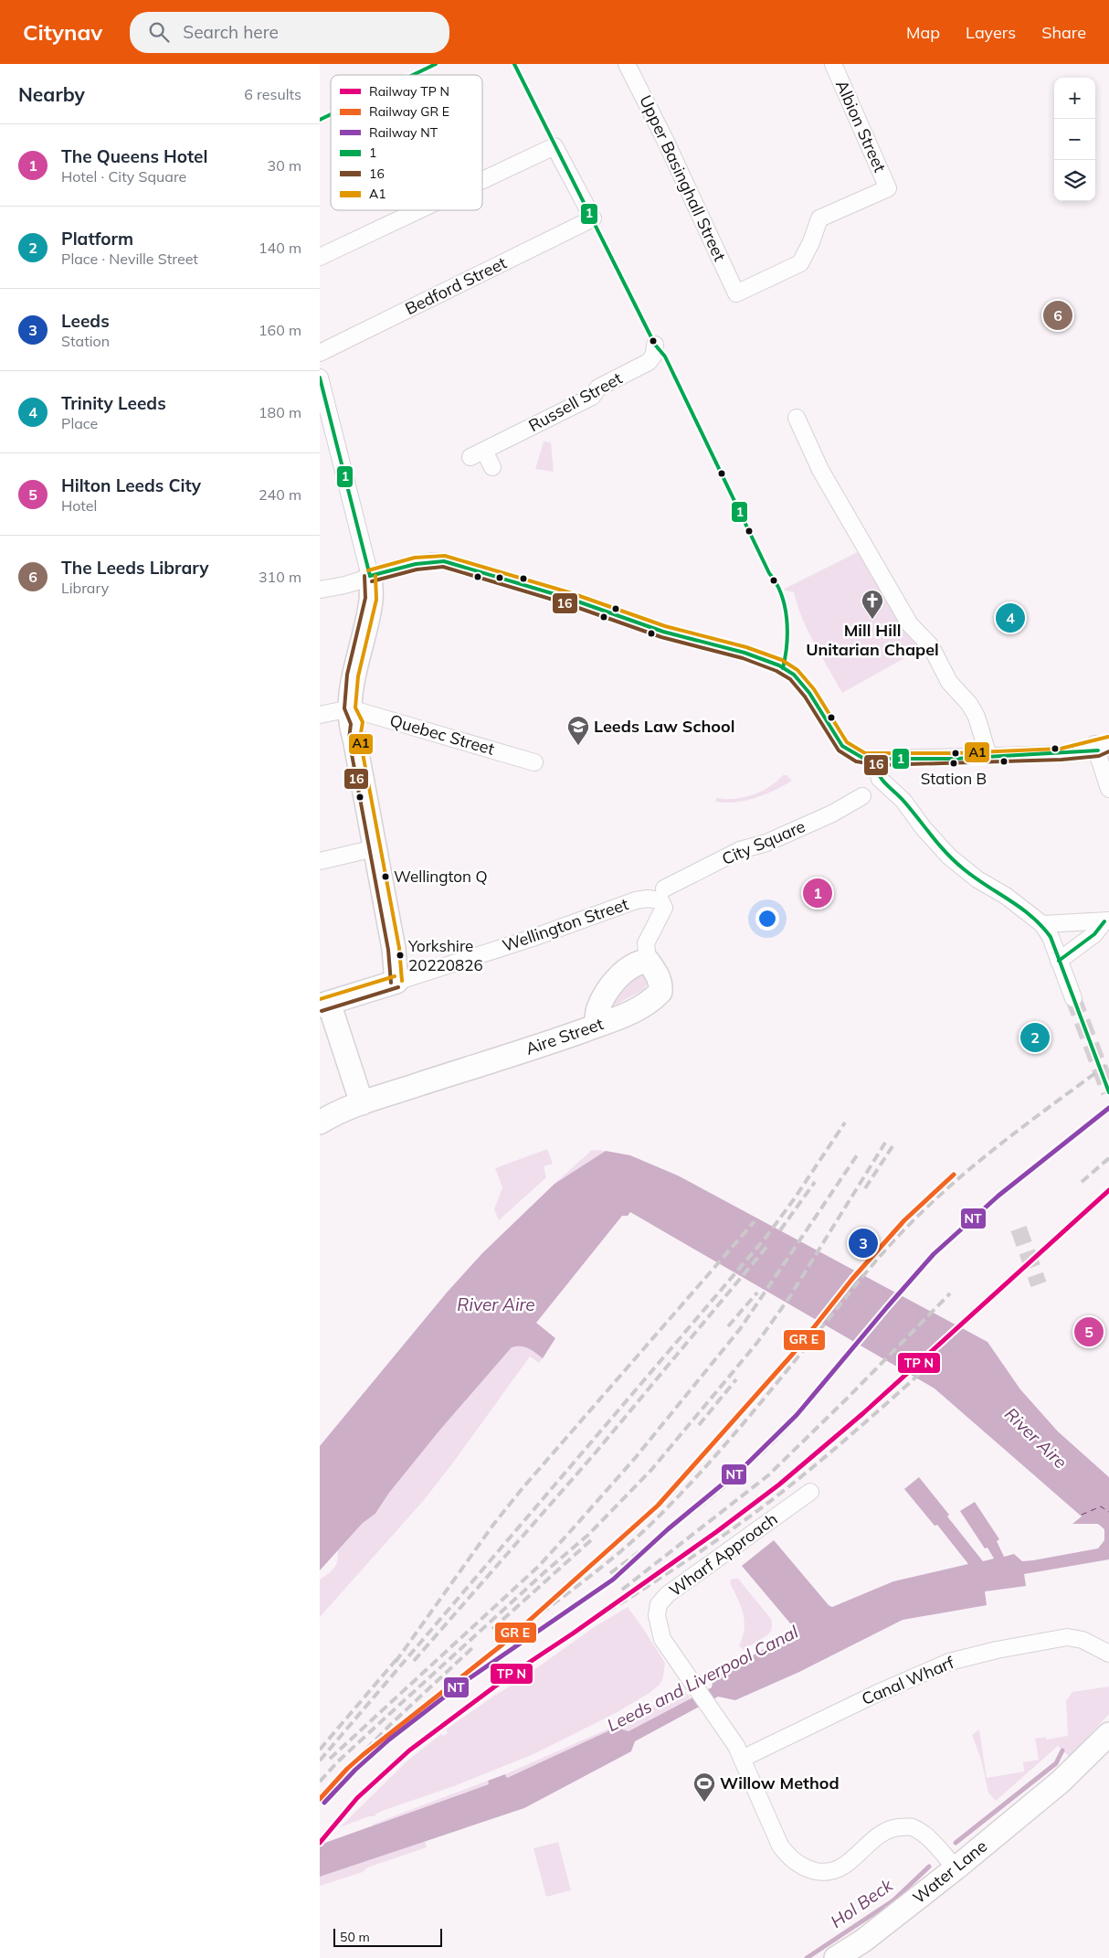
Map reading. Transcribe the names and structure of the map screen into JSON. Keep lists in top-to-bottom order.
{
  "streets": {
    "street": [
      "Albion Street",
      "Upper Basinghall Street",
      "Bedford Street",
      "Russell Street",
      "Quebec Street",
      "City Square",
      "Wellington Street",
      "Aire Street",
      "Wharf Approach",
      "Canal Wharf",
      "Water Lane"
    ]
  },
  "crossings": [
    ["Albion Street", "Upper Basinghall Street"],
    ["City Square", "Wellington Street"],
    ["Wharf Approach", "Canal Wharf"],
    ["Wharf Approach", "Water Lane"]
  ],
  "water": ["River Aire", "Leeds and Liverpool Canal", "Hol Beck"],
  "places": {
    "church": ["Mill Hill Unitarian Chapel"],
    "school or university": ["Leeds Law School"],
    "other": ["Station B", "Wellington Q", "Yorkshire 20220826"],
    "sports": ["Willow Method"]
  },
  "lines": [
    "transit line 1",
    "transit line A1",
    "transit line 16",
    "rail line NT"
  ],
  "legend": [
    "Railway TP N",
    "Railway GR E",
    "Railway NT",
    "1",
    "16",
    "A1"
  ],
  "scale_bar": "50 m",
  "page": {
    "header": "Citynav",
    "search": "Search here",
    "nav": ["Map", "Layers", "Share"],
    "heading": ["Nearby", "6 results"],
    "map_buttons": ["+", "−"],
    "list": [
      {
        "mark": "1",
        "name": "The Queens Hotel",
        "note": "Hotel · City Square",
        "value": "30 m"
      },
      {
        "mark": "2",
        "name": "Platform",
        "note": "Place · Neville Street",
        "value": "140 m"
      },
      {
        "mark": "3",
        "name": "Leeds",
        "note": "Station",
        "value": "160 m"
      },
      {
        "mark": "4",
        "name": "Trinity Leeds",
        "note": "Place",
        "value": "180 m"
      },
      {
        "mark": "5",
        "name": "Hilton Leeds City",
        "note": "Hotel",
        "value": "240 m"
      },
      {
        "mark": "6",
        "name": "The Leeds Library",
        "note": "Library",
        "value": "310 m"
      }
    ],
    "pins": [
      "6",
      "4",
      "1",
      "2",
      "3",
      "5"
    ],
    "scale": "50 m"
  }
}
